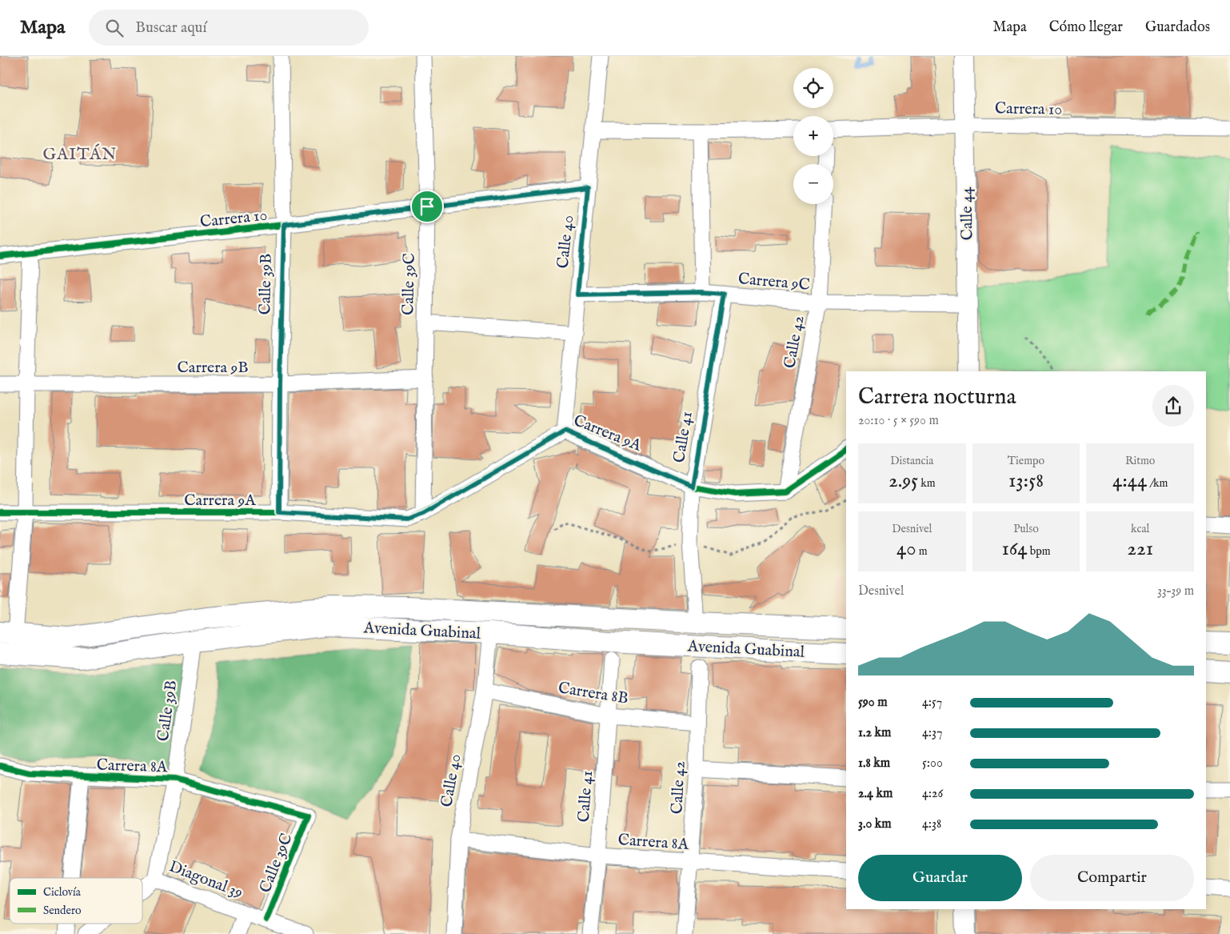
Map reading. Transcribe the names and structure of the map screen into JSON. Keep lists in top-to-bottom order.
{
  "streets": {
    "main road": ["Avenida Guabinal"],
    "street": [
      "Carrera 10",
      "Calle 44",
      "Calle 40",
      "Carrera 9C",
      "Calle 39B",
      "Calle 39C",
      "Calle 42",
      "Carrera 9B",
      "Carrera 9A",
      "Calle 41",
      "Carrera 8B",
      "Carrera 8A",
      "Diagonal 39"
    ]
  },
  "crossings": [
    ["Carrera 10", "Calle 44"],
    ["Carrera 10", "Calle 40"],
    ["Carrera 10", "Calle 39B"],
    ["Carrera 10", "Calle 39C"],
    ["Calle 44", "Carrera 9C"],
    ["Calle 40", "Carrera 9C"],
    ["Calle 40", "Carrera 9A"],
    ["Calle 40", "Avenida Guabinal"],
    ["Calle 40", "Carrera 8B"],
    ["Calle 40", "Carrera 8A"],
    ["Carrera 9C", "Calle 42"],
    ["Carrera 9C", "Calle 41"],
    ["Calle 39B", "Carrera 9B"],
    ["Calle 39B", "Carrera 9A"],
    ["Calle 39B", "Avenida Guabinal"],
    ["Calle 39B", "Carrera 8A"],
    ["Calle 39B", "Diagonal 39"],
    ["Calle 39C", "Carrera 9B"],
    ["Calle 39C", "Carrera 9A"],
    ["Calle 39C", "Carrera 8A"],
    ["Calle 39C", "Diagonal 39"],
    ["Calle 42", "Carrera 9A"],
    ["Calle 42", "Carrera 8B"],
    ["Calle 42", "Carrera 8A"],
    ["Carrera 9A", "Calle 41"],
    ["Calle 41", "Carrera 8B"],
    ["Calle 41", "Carrera 8A"]
  ],
  "districts": ["GAITÁN"],
  "legend": ["Ciclovía", "Sendero"],
  "page": {
    "header": "Mapa",
    "search": "Buscar aquí",
    "nav": ["Mapa", "Cómo llegar", "Guardados"],
    "map_buttons": ["+", "−"],
    "heading": ["Carrera nocturna", "20:10 · 5 × 590 m"],
    "stats": [
      ["Distancia", "2.95 km"],
      ["Tiempo", "13:58"],
      ["Ritmo", "4:44 /km"],
      ["Desnivel", "40 m"],
      ["Pulso", "164 bpm"],
      ["kcal", "221"]
    ],
    "chart": ["Desnivel", "33–39 m"],
    "list": [
      {
        "name": "590 m",
        "note": "4:57"
      },
      {
        "name": "1.2 km",
        "note": "4:37"
      },
      {
        "name": "1.8 km",
        "note": "5:00"
      },
      {
        "name": "2.4 km",
        "note": "4:26"
      },
      {
        "name": "3.0 km",
        "note": "4:38"
      }
    ],
    "buttons": ["Guardar", "Compartir"]
  }
}
